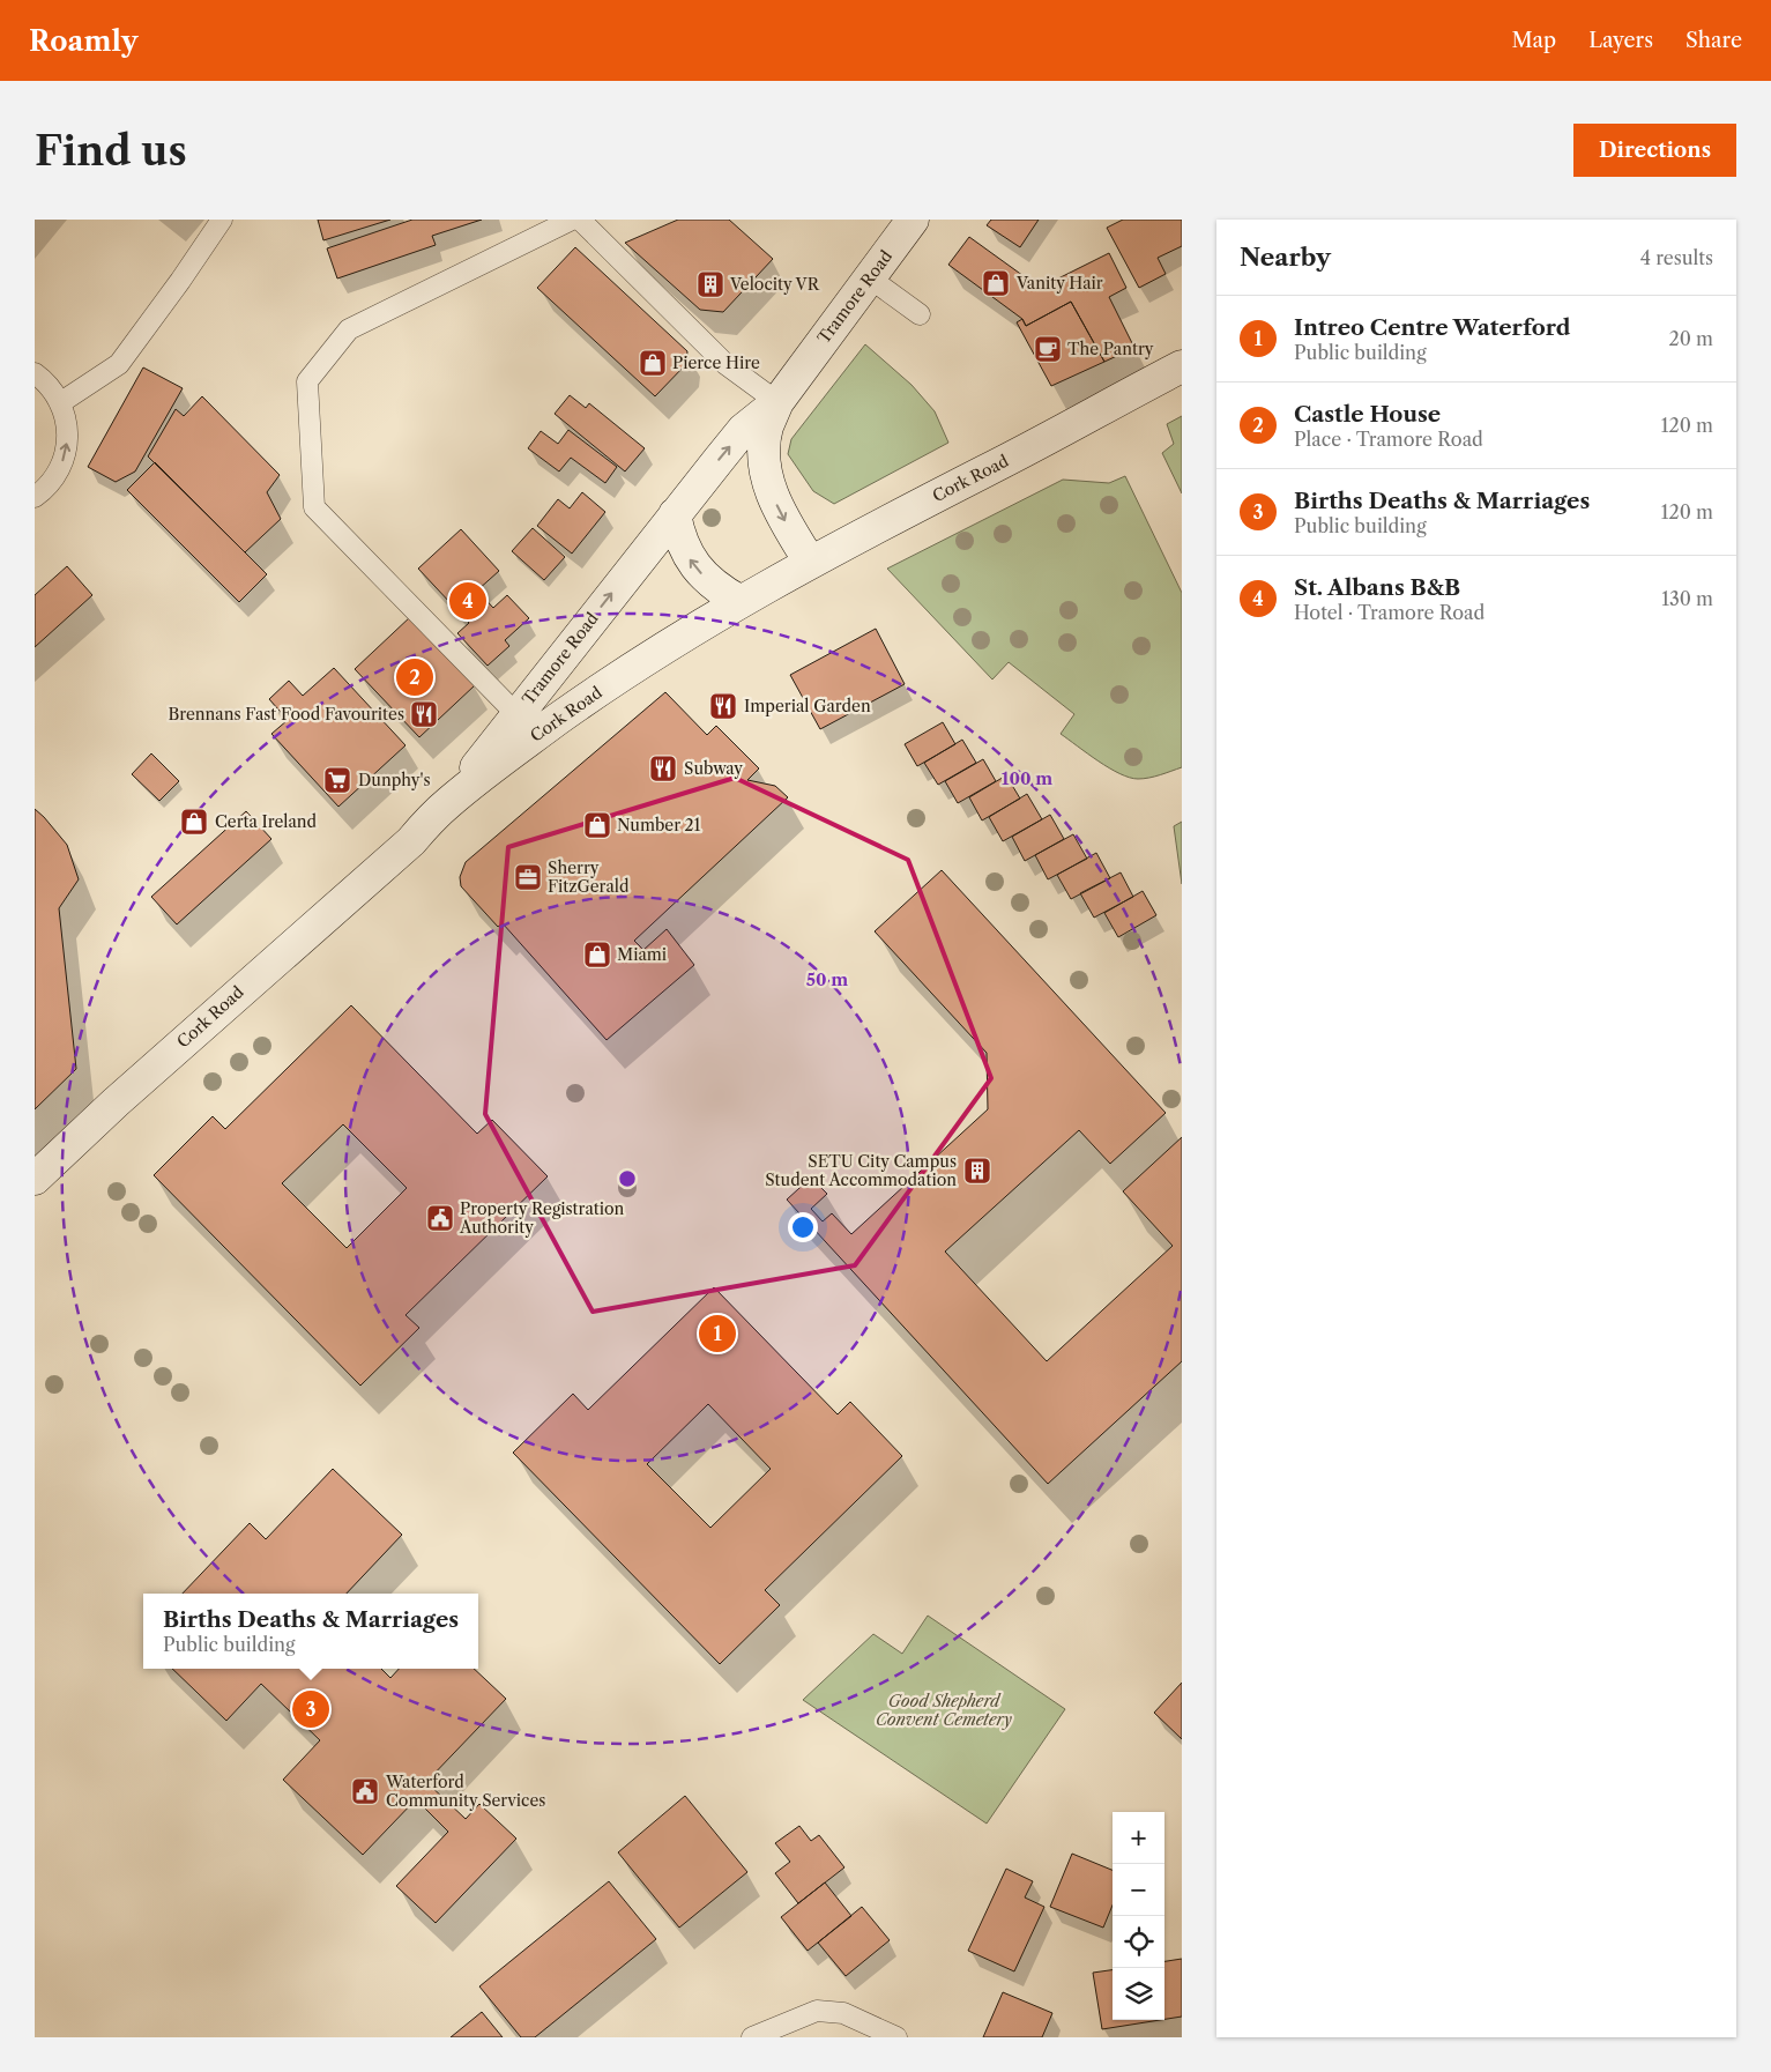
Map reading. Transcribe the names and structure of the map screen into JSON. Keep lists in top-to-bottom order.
{
  "streets": {
    "main road": ["Tramore Road", "Cork Road"]
  },
  "crossings": [
    ["Tramore Road", "Cork Road"]
  ],
  "parks": ["Good Shepherd Convent Cemetery"],
  "places": {
    "shop": [
      "Vanity Hair",
      "Pierce Hire",
      "Certa Ireland",
      "Number 21",
      "Miami"
    ],
    "building": ["Velocity VR", "SETU City Campus Student Accommodation"],
    "cafe": ["The Pantry"],
    "restaurant": ["Imperial Garden", "Brennans Fast Food Favourites", "Subway"],
    "supermarket": ["Dunphy's"],
    "office": ["Sherry FitzGerald"],
    "public building": ["Property Registration Authority", "Waterford Community Services"]
  },
  "page": {
    "header": "Roamly",
    "nav": ["Map", "Layers", "Share"],
    "buttons": "Directions",
    "title": "Find us",
    "heading": ["Nearby", "4 results"],
    "list": [
      {
        "mark": "1",
        "name": "Intreo Centre Waterford",
        "note": "Public building",
        "value": "20 m"
      },
      {
        "mark": "2",
        "name": "Castle House",
        "note": "Place · Tramore Road",
        "value": "120 m"
      },
      {
        "mark": "3",
        "name": "Births Deaths & Marriages",
        "note": "Public building",
        "value": "120 m"
      },
      {
        "mark": "4",
        "name": "St. Albans B&B",
        "note": "Hotel · Tramore Road",
        "value": "130 m"
      }
    ],
    "pins": [
      "4",
      "2",
      "1",
      "3"
    ],
    "popup": ["Births Deaths & Marriages", "Public building"],
    "map_buttons": ["+", "−"]
  },
  "rings": ["100 m", "50 m"]
}
